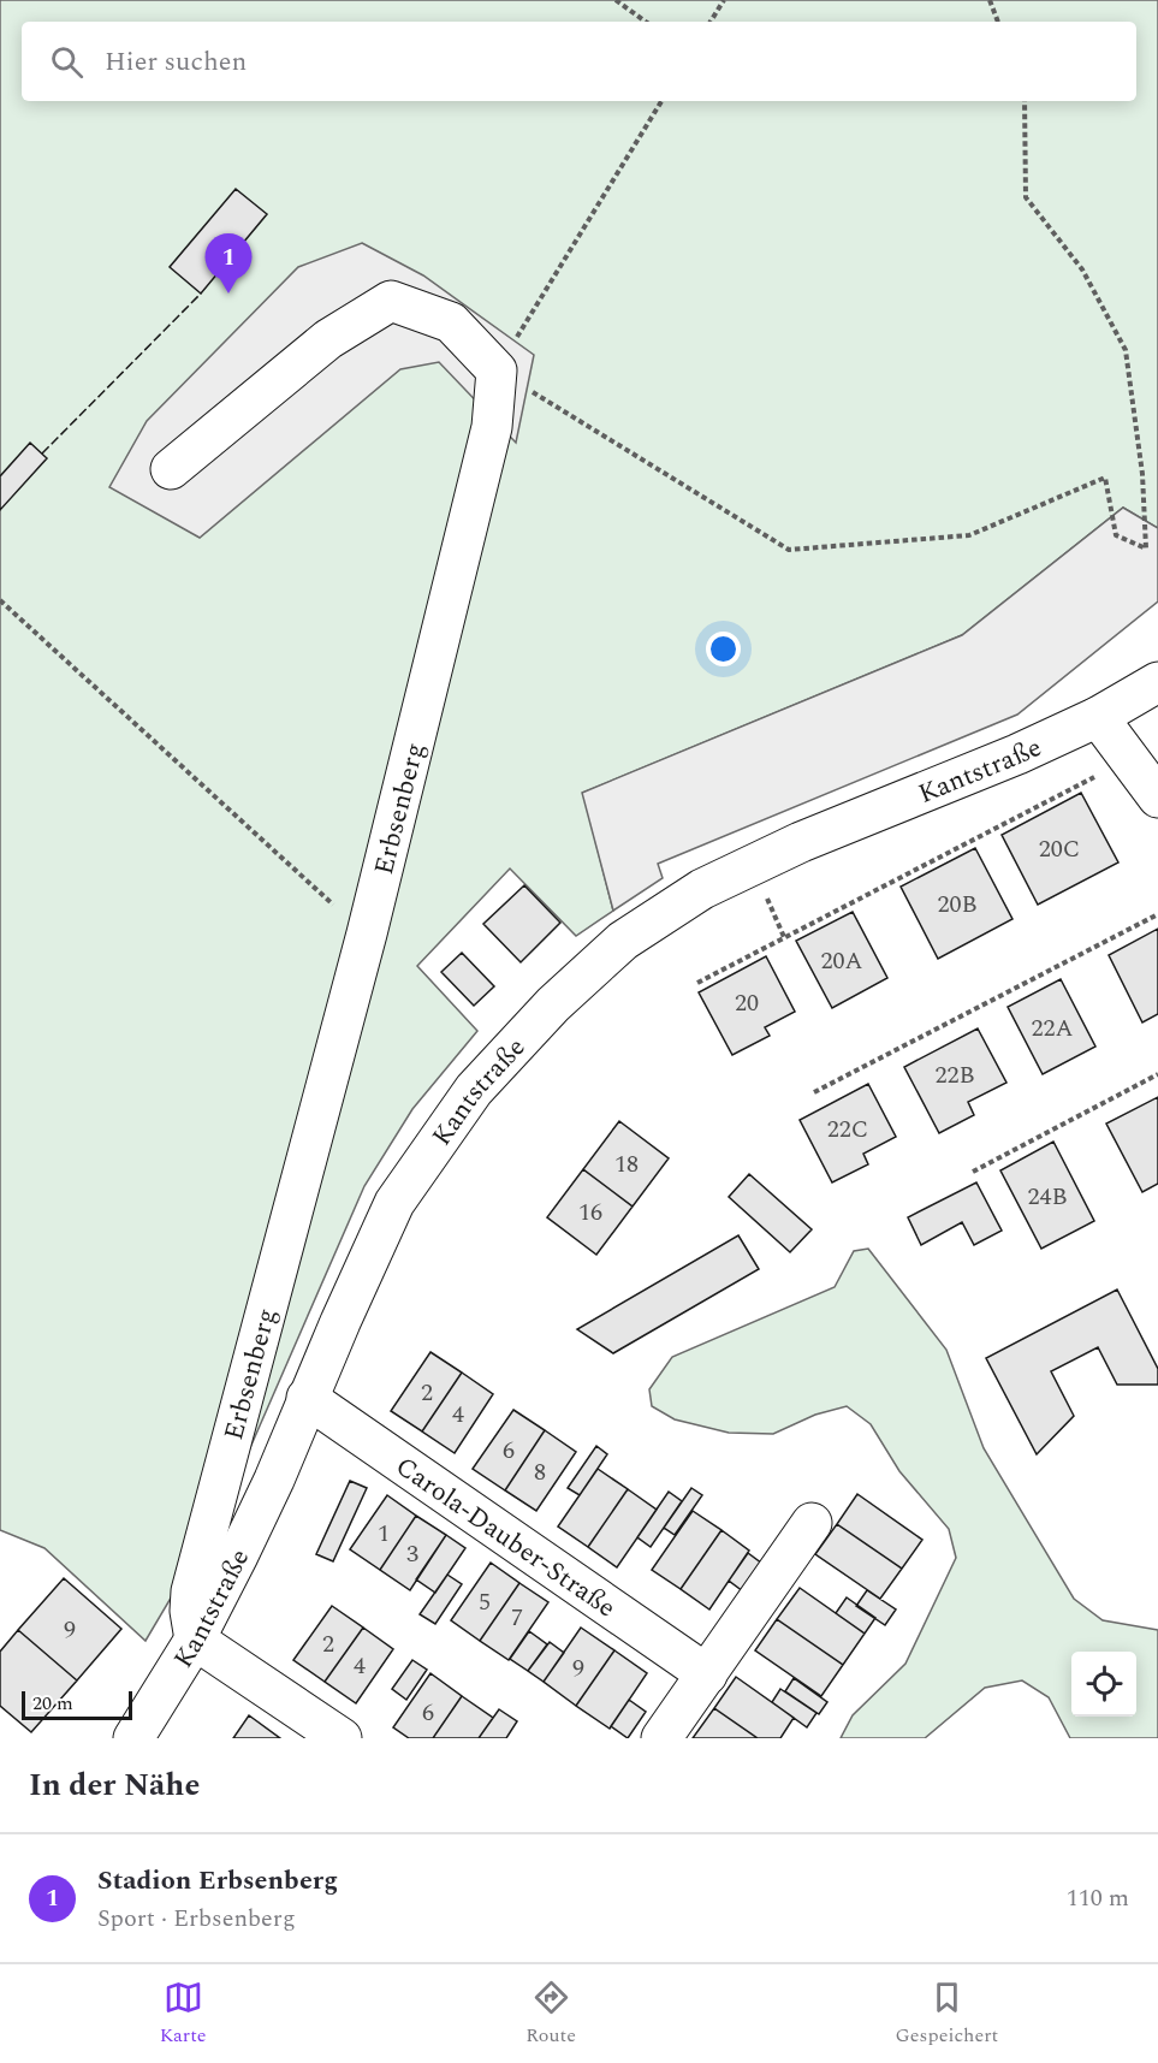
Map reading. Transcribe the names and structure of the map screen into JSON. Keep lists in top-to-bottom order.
{
  "streets": {
    "street": ["Kantstraße", "Erbsenberg", "Carola-Dauber-Straße"]
  },
  "crossings": [
    ["Kantstraße", "Erbsenberg"],
    ["Kantstraße", "Carola-Dauber-Straße"]
  ],
  "house_numbers": [
    "20C",
    "20B",
    "20A",
    "20",
    "22A",
    "22B",
    "22C",
    "18",
    "24B",
    "16",
    "2",
    "4",
    "6",
    "8",
    "1",
    "3",
    "5",
    "7",
    "9",
    "2",
    "4",
    "9",
    "6"
  ],
  "scale_bar": "20 m",
  "page": {
    "search": "Hier suchen",
    "pins": "1",
    "scale": "20 m",
    "heading": "In der Nähe",
    "list": [
      {
        "mark": "1",
        "name": "Stadion Erbsenberg",
        "note": "Sport · Erbsenberg",
        "value": "110 m"
      }
    ],
    "nav": ["Karte", "Route", "Gespeichert"]
  }
}
